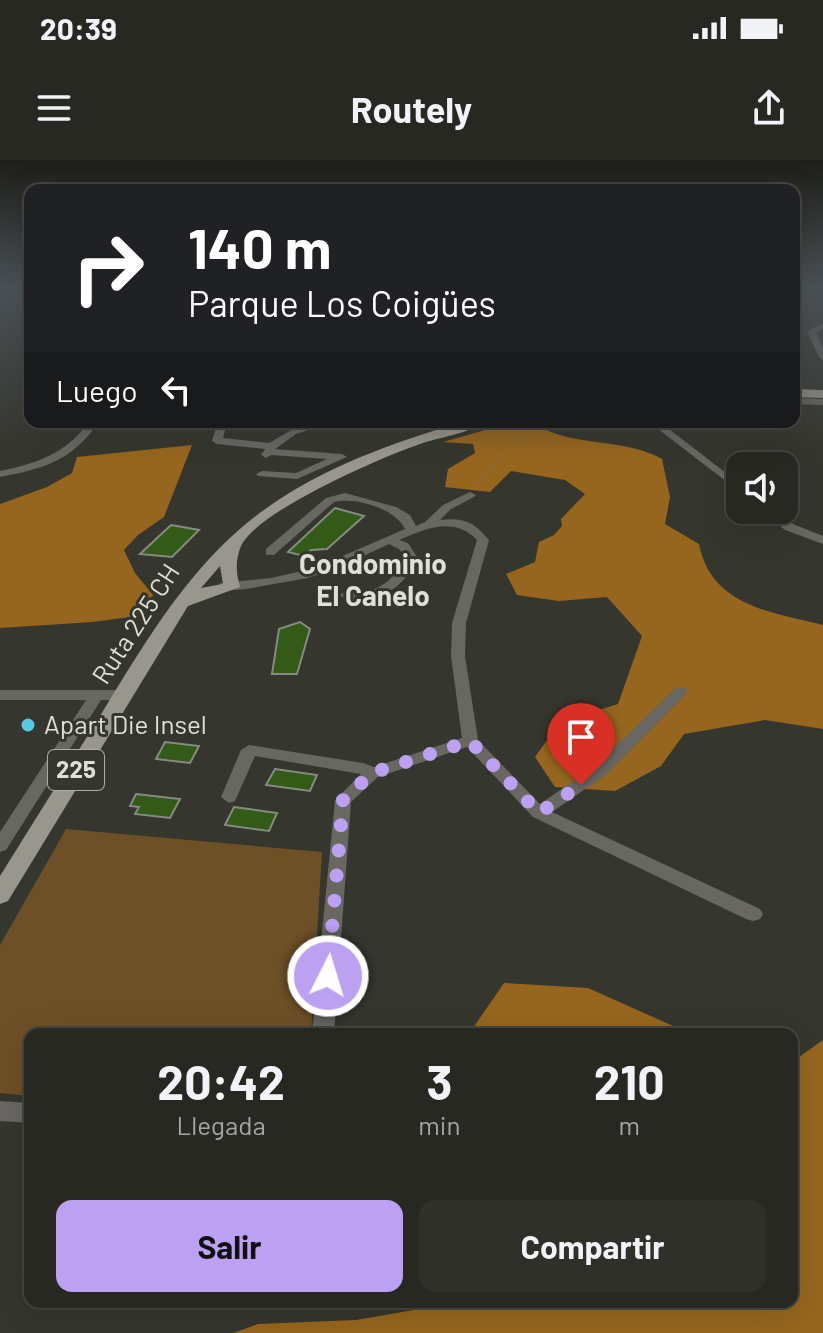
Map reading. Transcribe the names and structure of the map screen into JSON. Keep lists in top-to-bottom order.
{
  "streets": {
    "main road": ["Ruta 225 CH", "225"]
  },
  "districts": ["Condominio El Canelo"],
  "places": ["Apart Die Insel"],
  "page": {
    "status": "20:39",
    "header": "Routely",
    "turn": ["140 m", "Parque Los Coigües"],
    "then": "Luego",
    "eta": [
      "20:42",
      "Llegada",
      "3",
      "min",
      "210",
      "m"
    ],
    "buttons": ["Salir", "Compartir"]
  }
}
